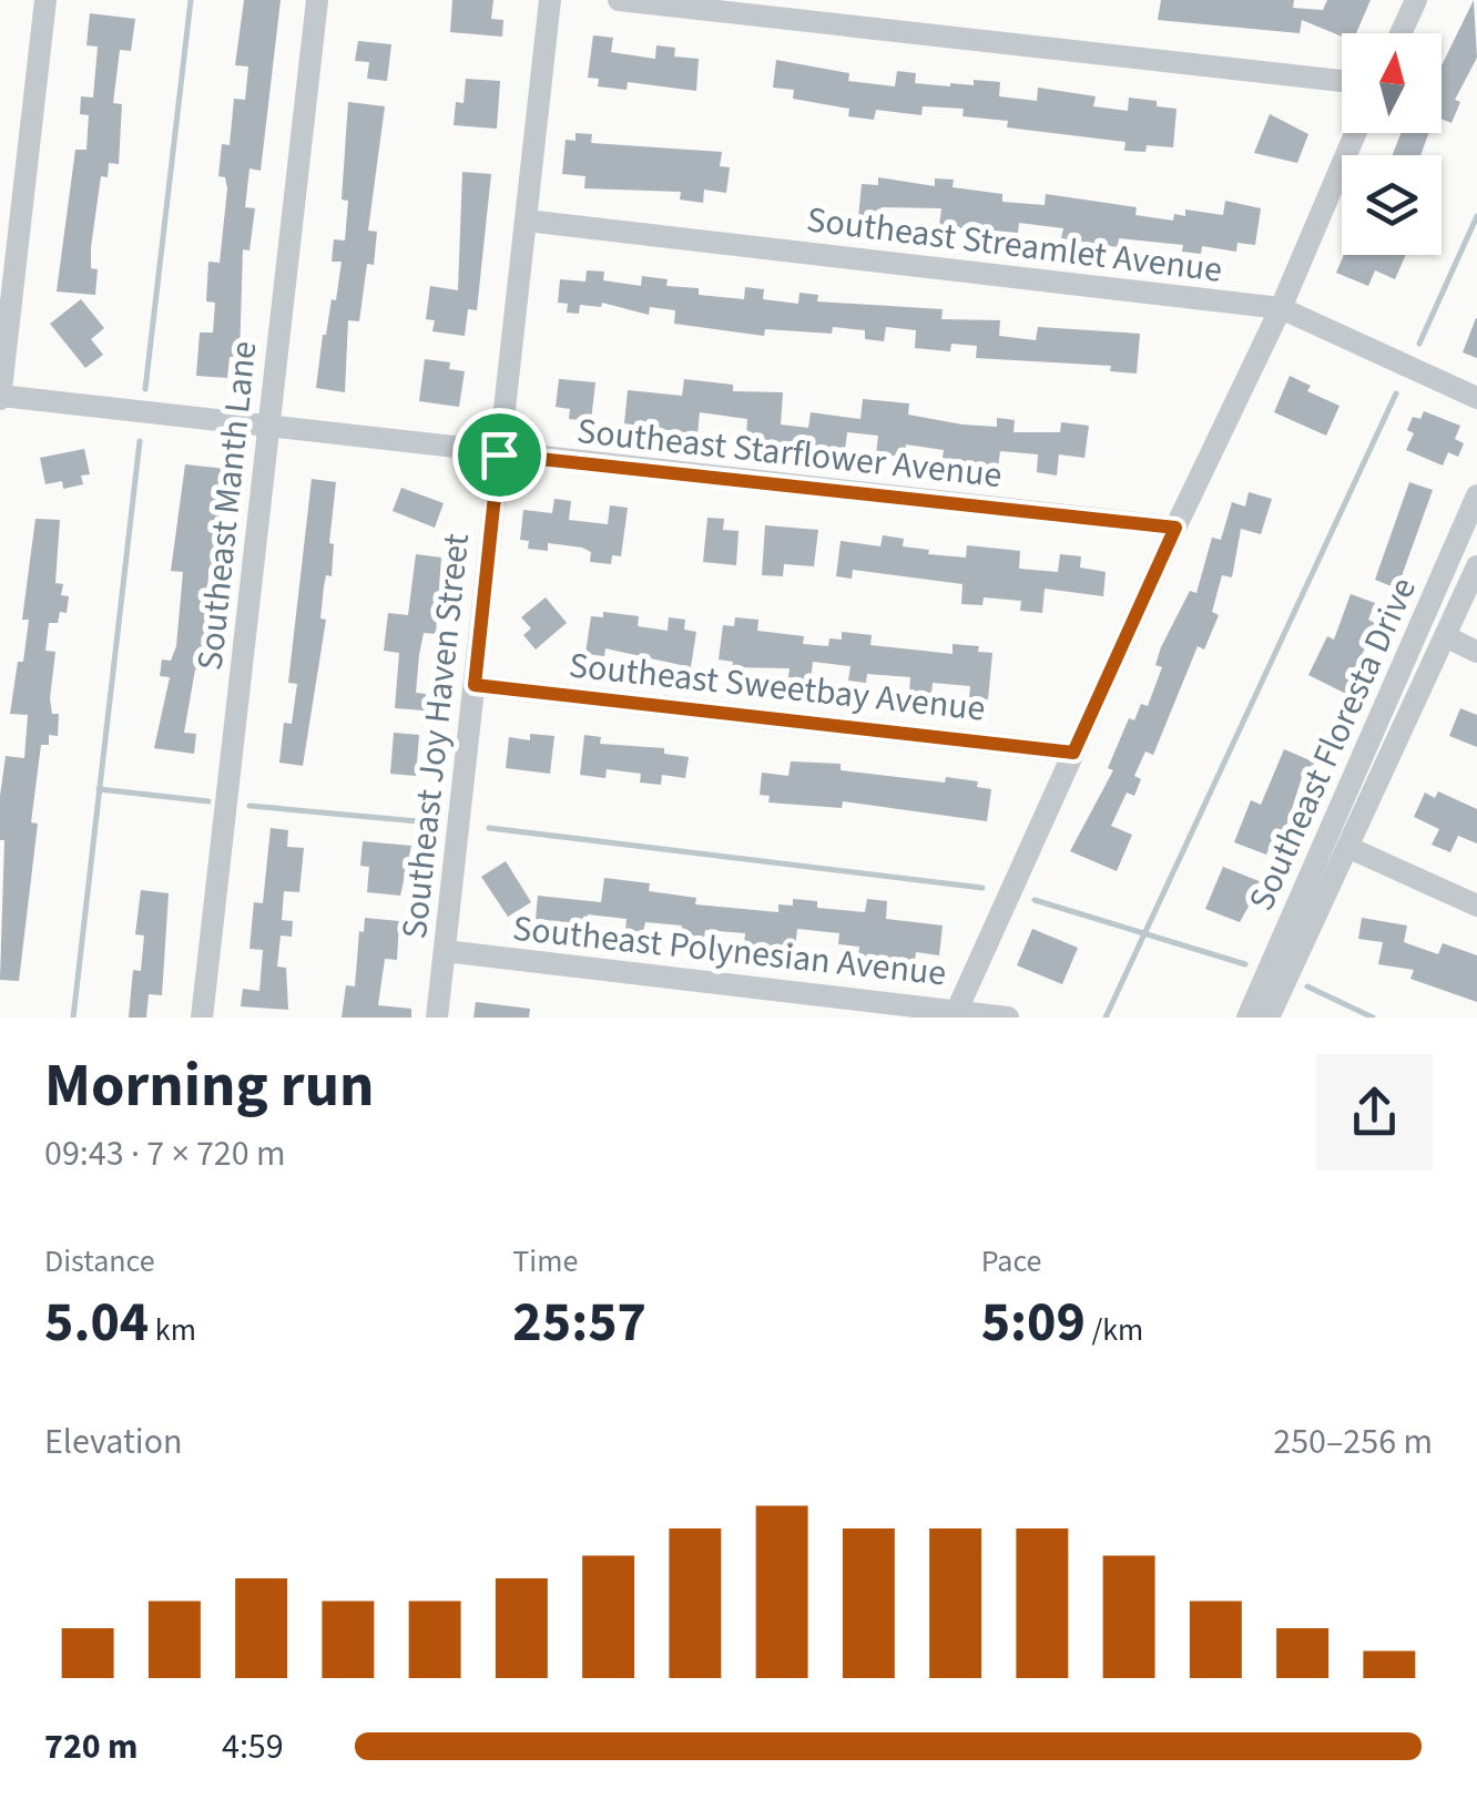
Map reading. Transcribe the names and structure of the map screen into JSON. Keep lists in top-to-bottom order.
{
  "streets": {
    "street": [
      "Southeast Streamlet Avenue",
      "Southeast Starflower Avenue",
      "Southeast Manth Lane",
      "Southeast Sweetbay Avenue",
      "Southeast Joy Haven Street",
      "Southeast Floresta Drive",
      "Southeast Polynesian Avenue"
    ]
  },
  "crossings": [
    ["Southeast Streamlet Avenue", "Southeast Joy Haven Street"],
    ["Southeast Starflower Avenue", "Southeast Manth Lane"],
    ["Southeast Starflower Avenue", "Southeast Joy Haven Street"],
    ["Southeast Sweetbay Avenue", "Southeast Joy Haven Street"],
    ["Southeast Joy Haven Street", "Southeast Polynesian Avenue"]
  ],
  "north": "top",
  "page": {
    "heading": ["Morning run", "09:43 · 7 × 720 m"],
    "stats": [
      ["Distance", "5.04 km"],
      ["Time", "25:57"],
      ["Pace", "5:09 /km"]
    ],
    "chart": ["Elevation", "250–256 m"],
    "list": [
      {
        "name": "720 m",
        "note": "4:59"
      }
    ]
  }
}
